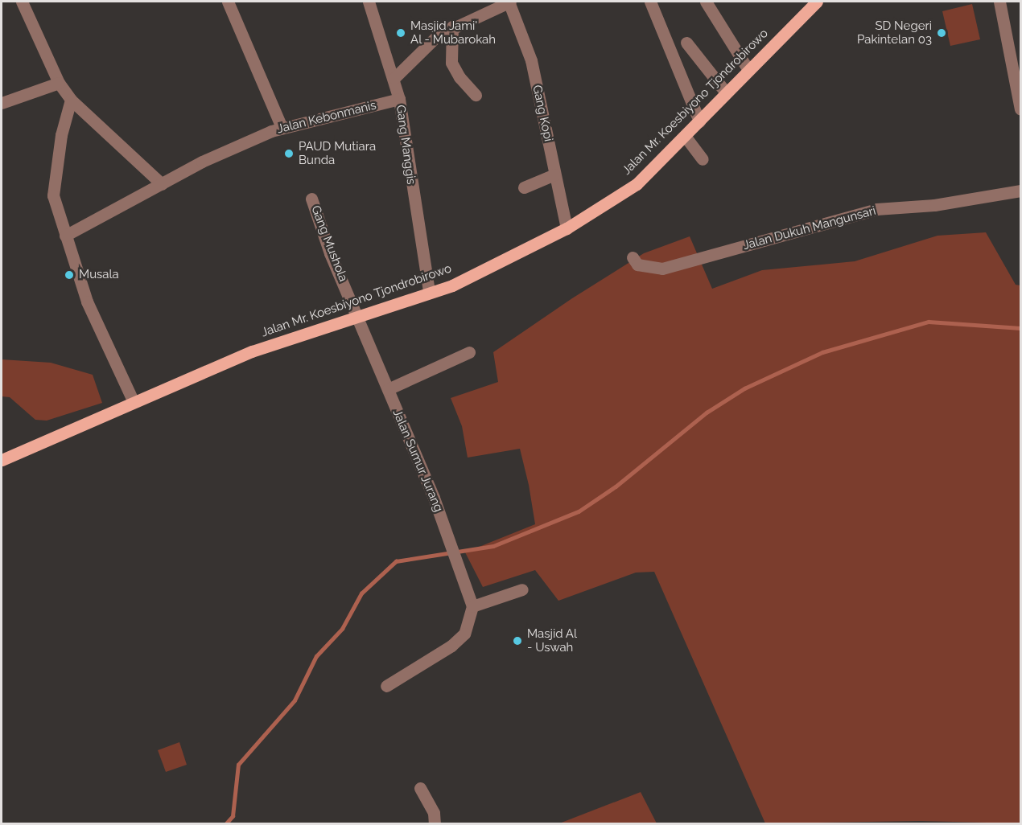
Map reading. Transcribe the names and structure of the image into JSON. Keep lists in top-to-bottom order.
{
  "streets": {
    "main road": ["Jalan Mr. Koesbiyono Tjondrobirowo"],
    "street": [
      "Gang Kopi",
      "Jalan Kebonmanis",
      "Gang Manggis",
      "Jalan Dukuh Mangunsari",
      "Gang Mushola",
      "Jalan Sumur Jurang"
    ]
  },
  "crossings": [
    ["Jalan Mr. Koesbiyono Tjondrobirowo", "Gang Kopi"],
    ["Jalan Mr. Koesbiyono Tjondrobirowo", "Gang Manggis"],
    ["Jalan Mr. Koesbiyono Tjondrobirowo", "Gang Mushola"],
    ["Jalan Mr. Koesbiyono Tjondrobirowo", "Jalan Sumur Jurang"],
    ["Jalan Kebonmanis", "Gang Manggis"],
    ["Gang Mushola", "Jalan Sumur Jurang"]
  ],
  "places": [
    "Masjid Jami' Al - Mubarokah",
    "SD Negeri Pakintelan 03",
    "PAUD Mutiara Bunda",
    "Musala",
    "Masjid Al - Uswah"
  ]
}
